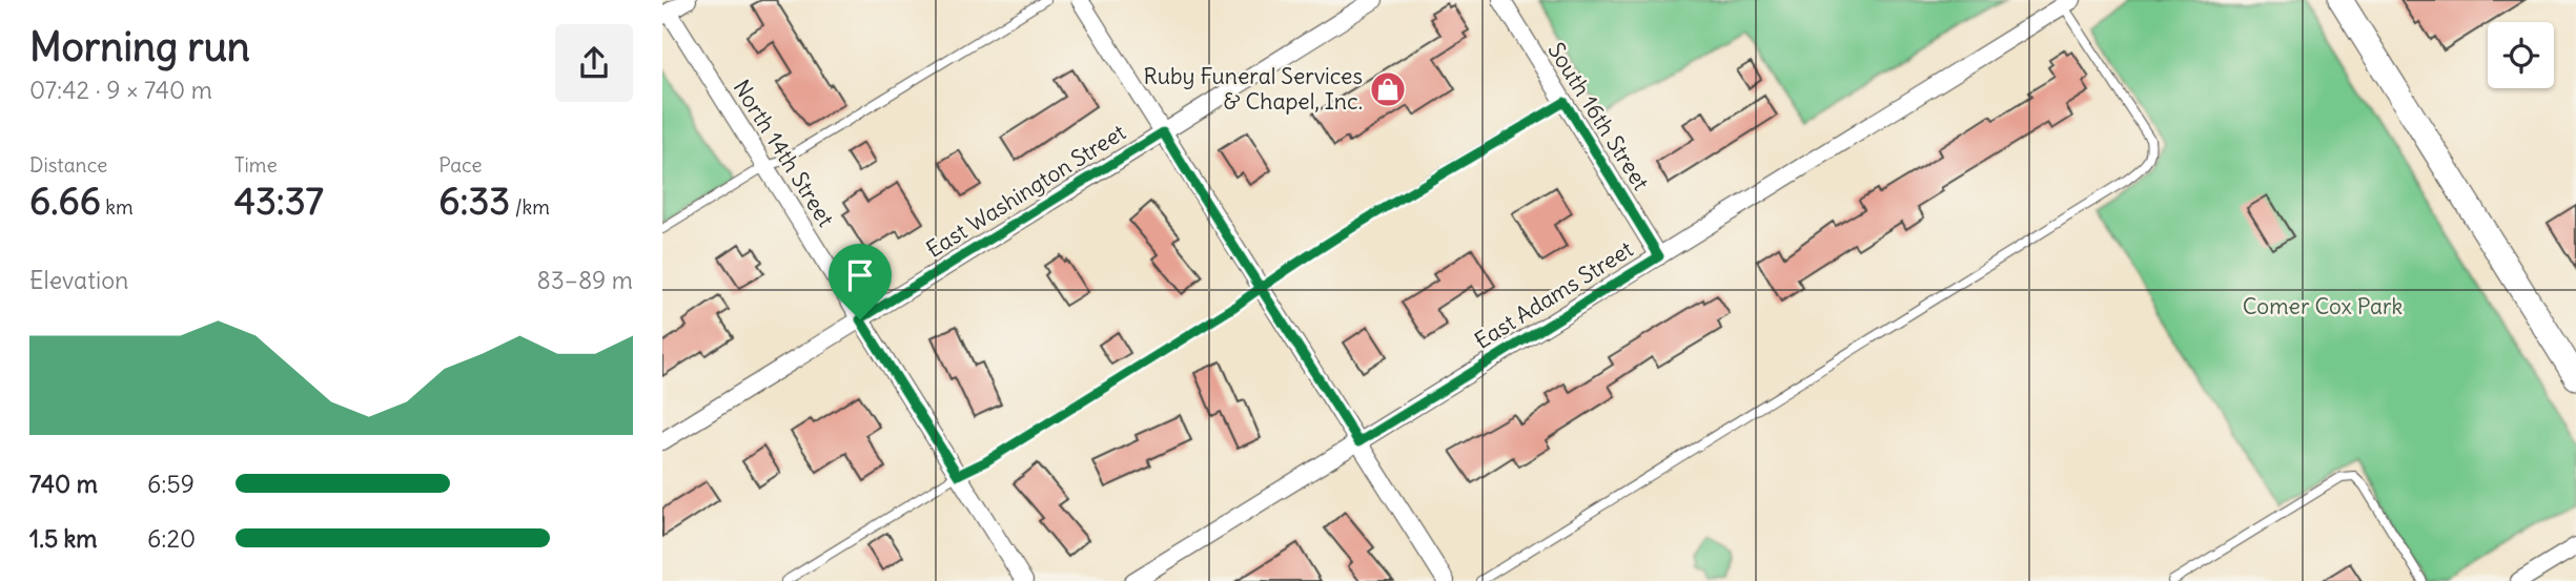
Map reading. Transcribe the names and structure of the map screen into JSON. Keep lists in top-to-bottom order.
{
  "streets": {
    "street": [
      "South 16th Street",
      "North 14th Street",
      "East Washington Street",
      "East Adams Street"
    ]
  },
  "crossings": [
    ["South 16th Street", "East Adams Street"],
    ["North 14th Street", "East Washington Street"]
  ],
  "parks": ["Comer Cox Park"],
  "places": {
    "shop": ["Ruby Funeral Services & Chapel, Inc."]
  },
  "page": {
    "heading": ["Morning run", "07:42 · 9 × 740 m"],
    "stats": [
      ["Distance", "6.66 km"],
      ["Time", "43:37"],
      ["Pace", "6:33 /km"]
    ],
    "chart": ["Elevation", "83–89 m"],
    "list": [
      {
        "name": "740 m",
        "note": "6:59"
      },
      {
        "name": "1.5 km",
        "note": "6:20"
      }
    ]
  }
}
